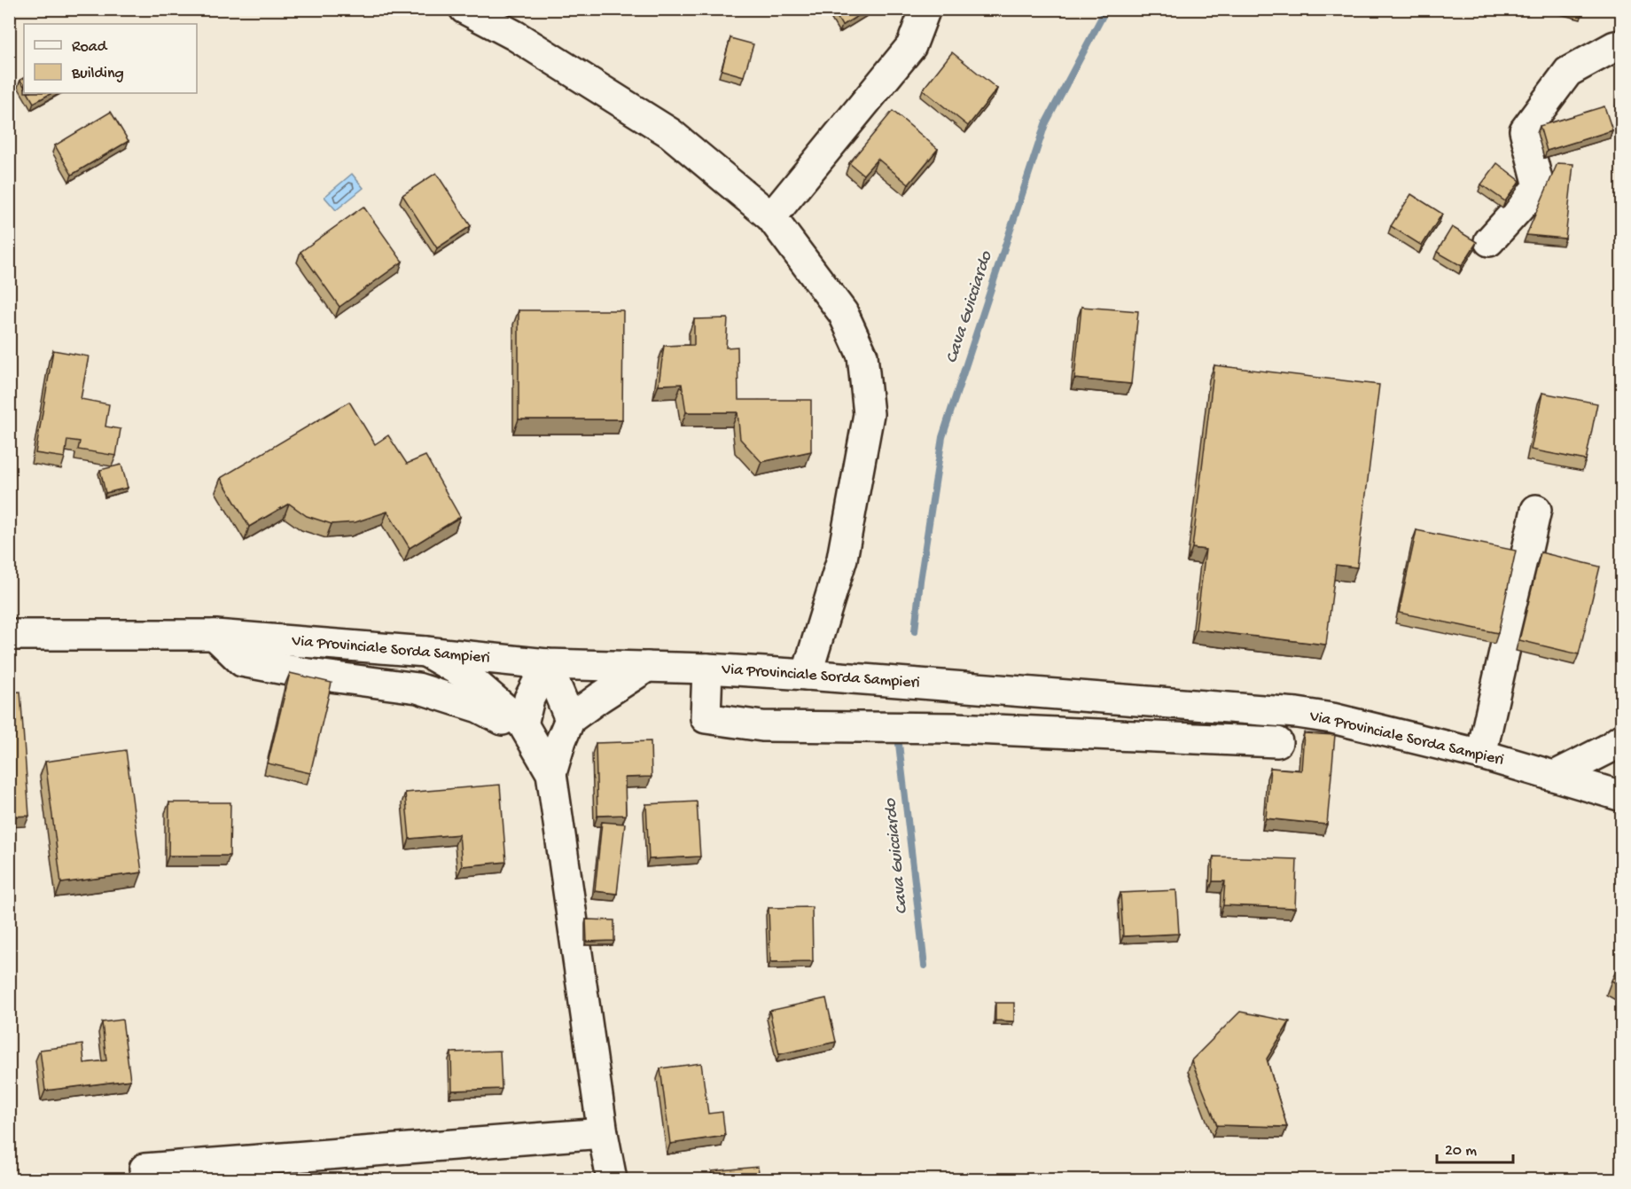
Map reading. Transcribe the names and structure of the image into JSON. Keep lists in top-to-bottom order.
{
  "streets": {
    "street": ["Via Provinciale Sorda Sampieri"]
  },
  "water": ["Cava Guicciardo"],
  "legend": ["Road", "Building"],
  "scale_bar": "20 m"
}
